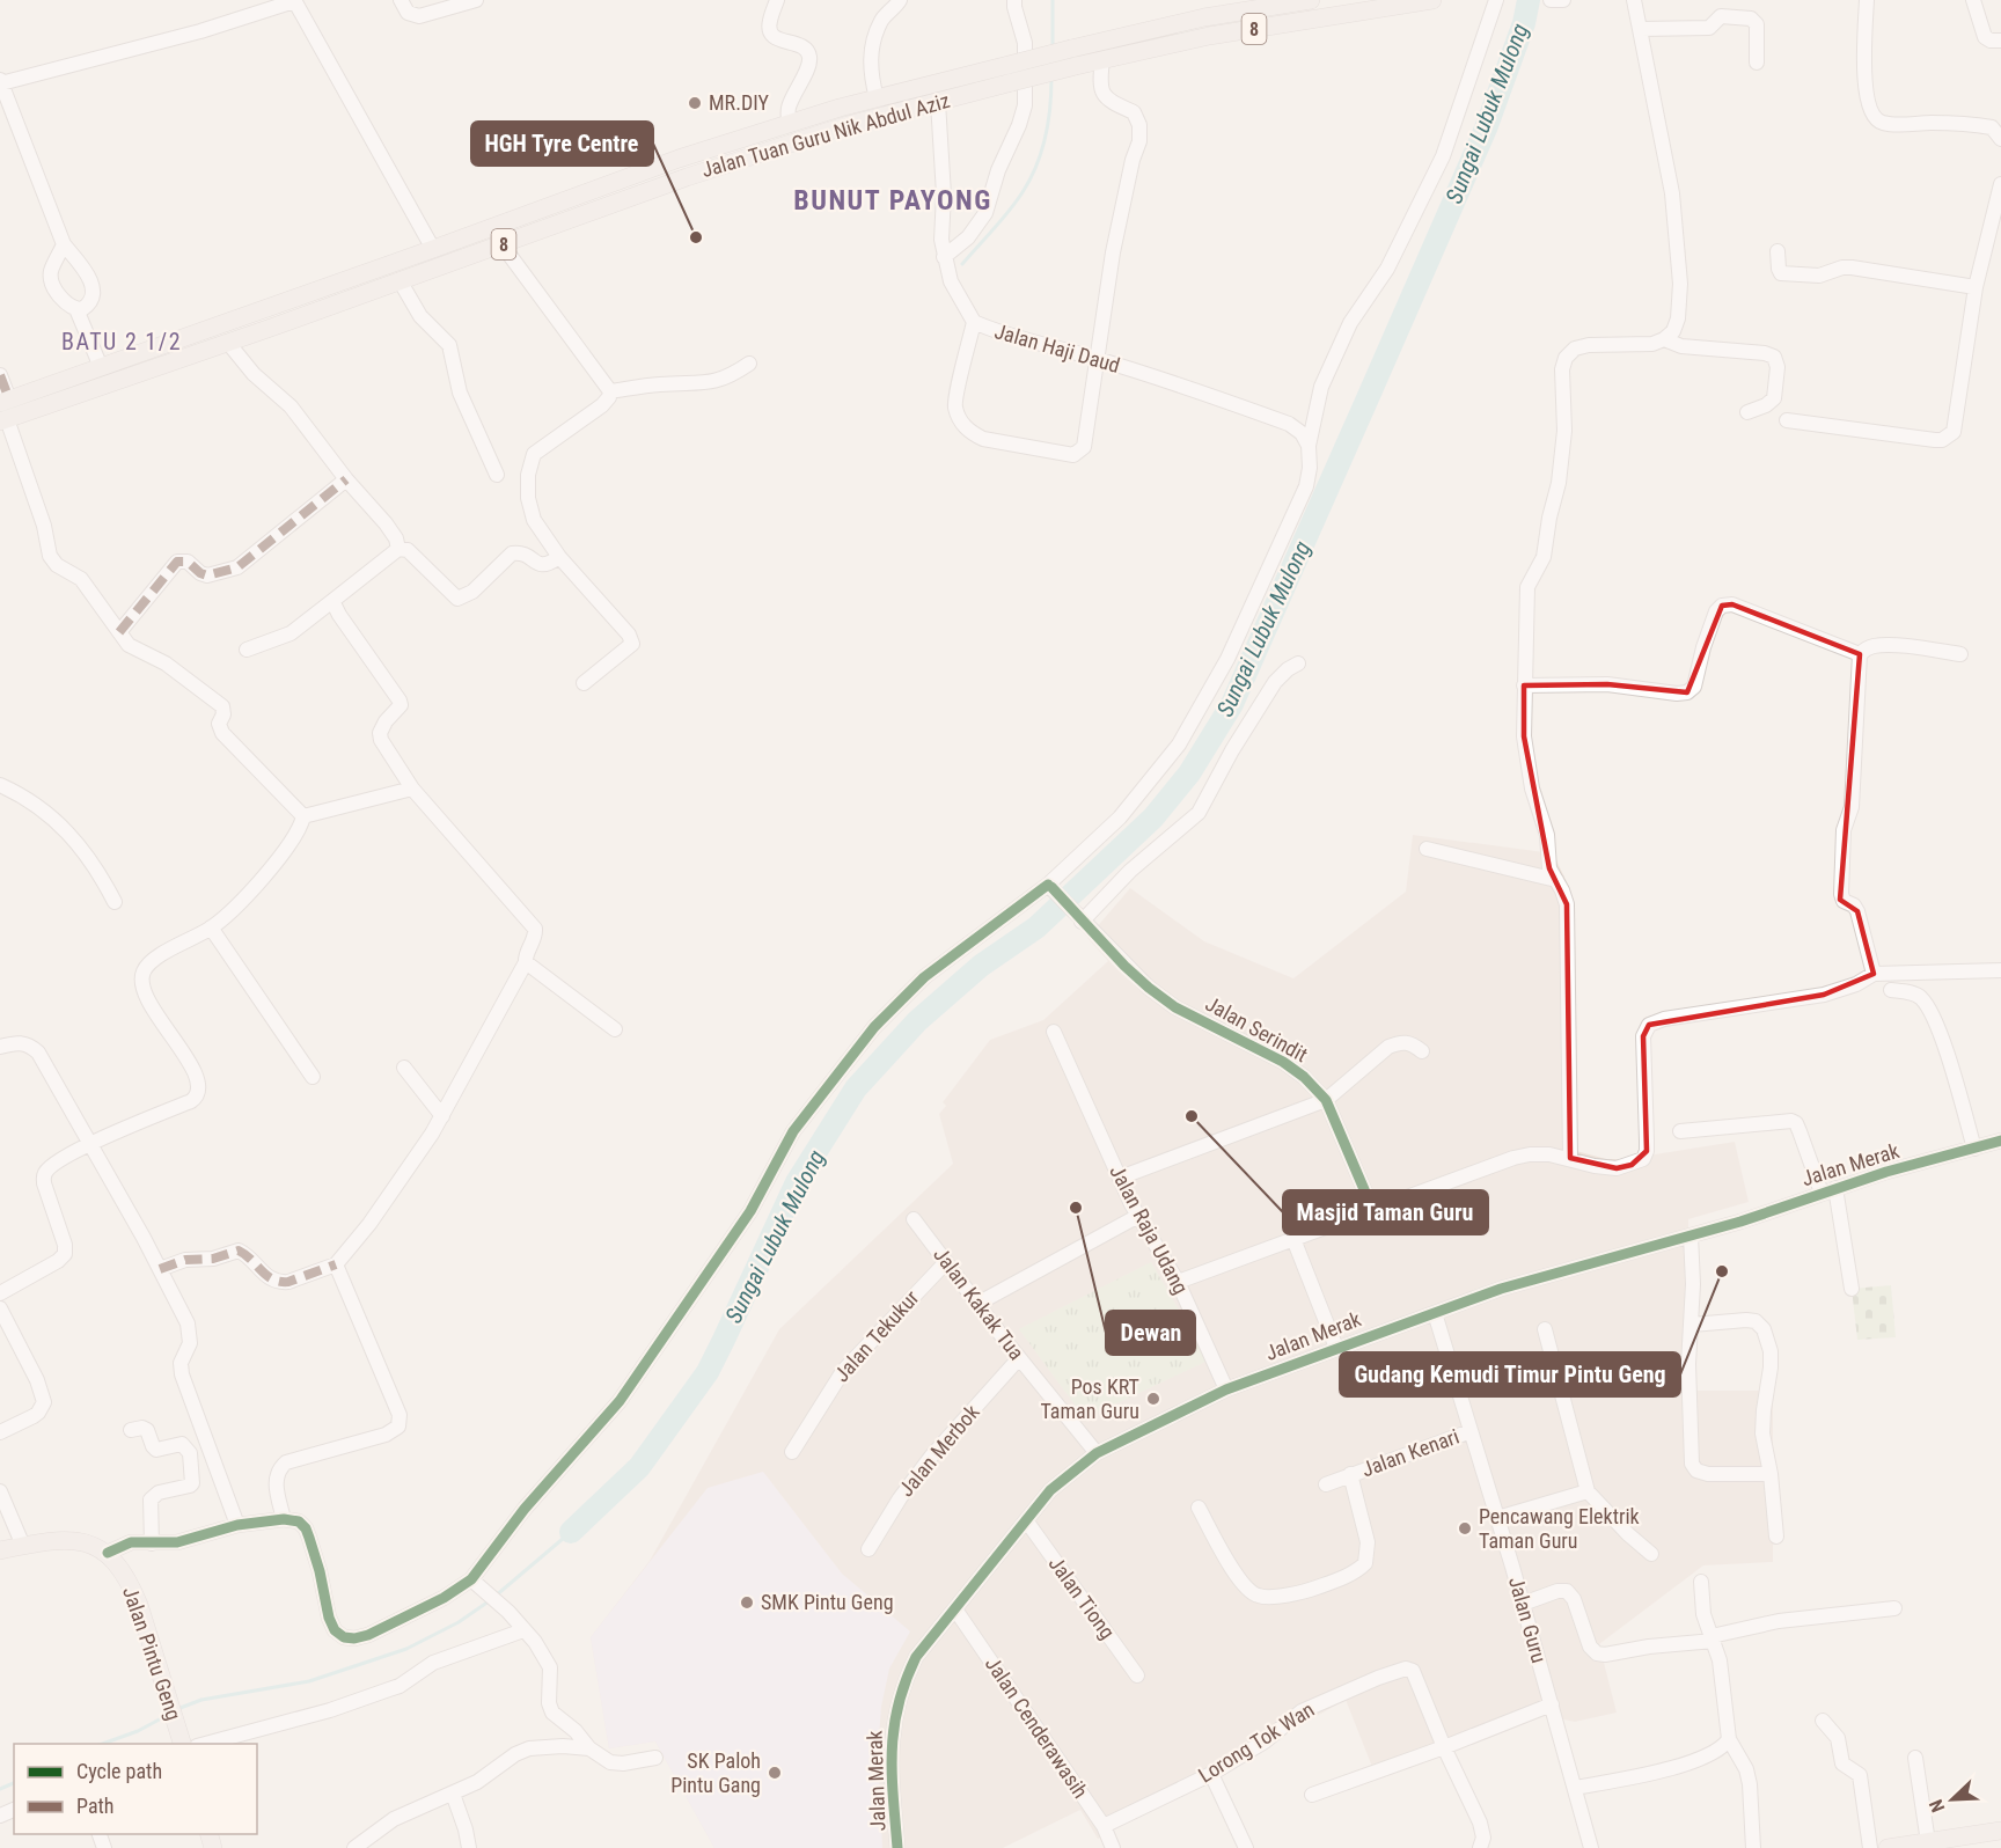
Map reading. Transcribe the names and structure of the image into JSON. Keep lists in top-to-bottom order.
{
  "streets": {
    "main road": ["8", "Jalan Tuan Guru Nik Abdul Aziz", "Jalan Pintu Geng"],
    "street": [
      "Jalan Haji Daud",
      "Jalan Serindit",
      "Jalan Merak",
      "Jalan Raja Udang",
      "Jalan Kakak Tua",
      "Jalan Tekukur",
      "Jalan Merbok",
      "Jalan Kenari",
      "Jalan Tiong",
      "Jalan Guru",
      "Jalan Cenderawasih",
      "Lorong Tok Wan"
    ]
  },
  "crossings": [
    ["Jalan Tuan Guru Nik Abdul Aziz", "Jalan Haji Daud"],
    ["Jalan Merak", "Jalan Raja Udang"],
    ["Jalan Merak", "Jalan Kakak Tua"],
    ["Jalan Merak", "Jalan Tiong"],
    ["Jalan Merak", "Jalan Guru"],
    ["Jalan Merak", "Jalan Cenderawasih"],
    ["Jalan Kakak Tua", "Jalan Tekukur"],
    ["Jalan Kakak Tua", "Jalan Merbok"],
    ["Jalan Kenari", "Jalan Guru"],
    ["Jalan Cenderawasih", "Lorong Tok Wan"]
  ],
  "districts": ["BUNUT PAYONG", "BATU 2 1/2"],
  "water": ["Sungai Lubuk Mulong"],
  "places": [
    "MR.DIY",
    "HGH Tyre Centre",
    "Masjid Taman Guru",
    "Dewan",
    "Gudang Kemudi Timur Pintu Geng",
    "Pos KRT Taman Guru",
    "Pencawang Elektrik Taman Guru",
    "SMK Pintu Geng",
    "SK Paloh Pintu Gang"
  ],
  "legend": ["Cycle path", "Path"],
  "north": "bottom left"
}
